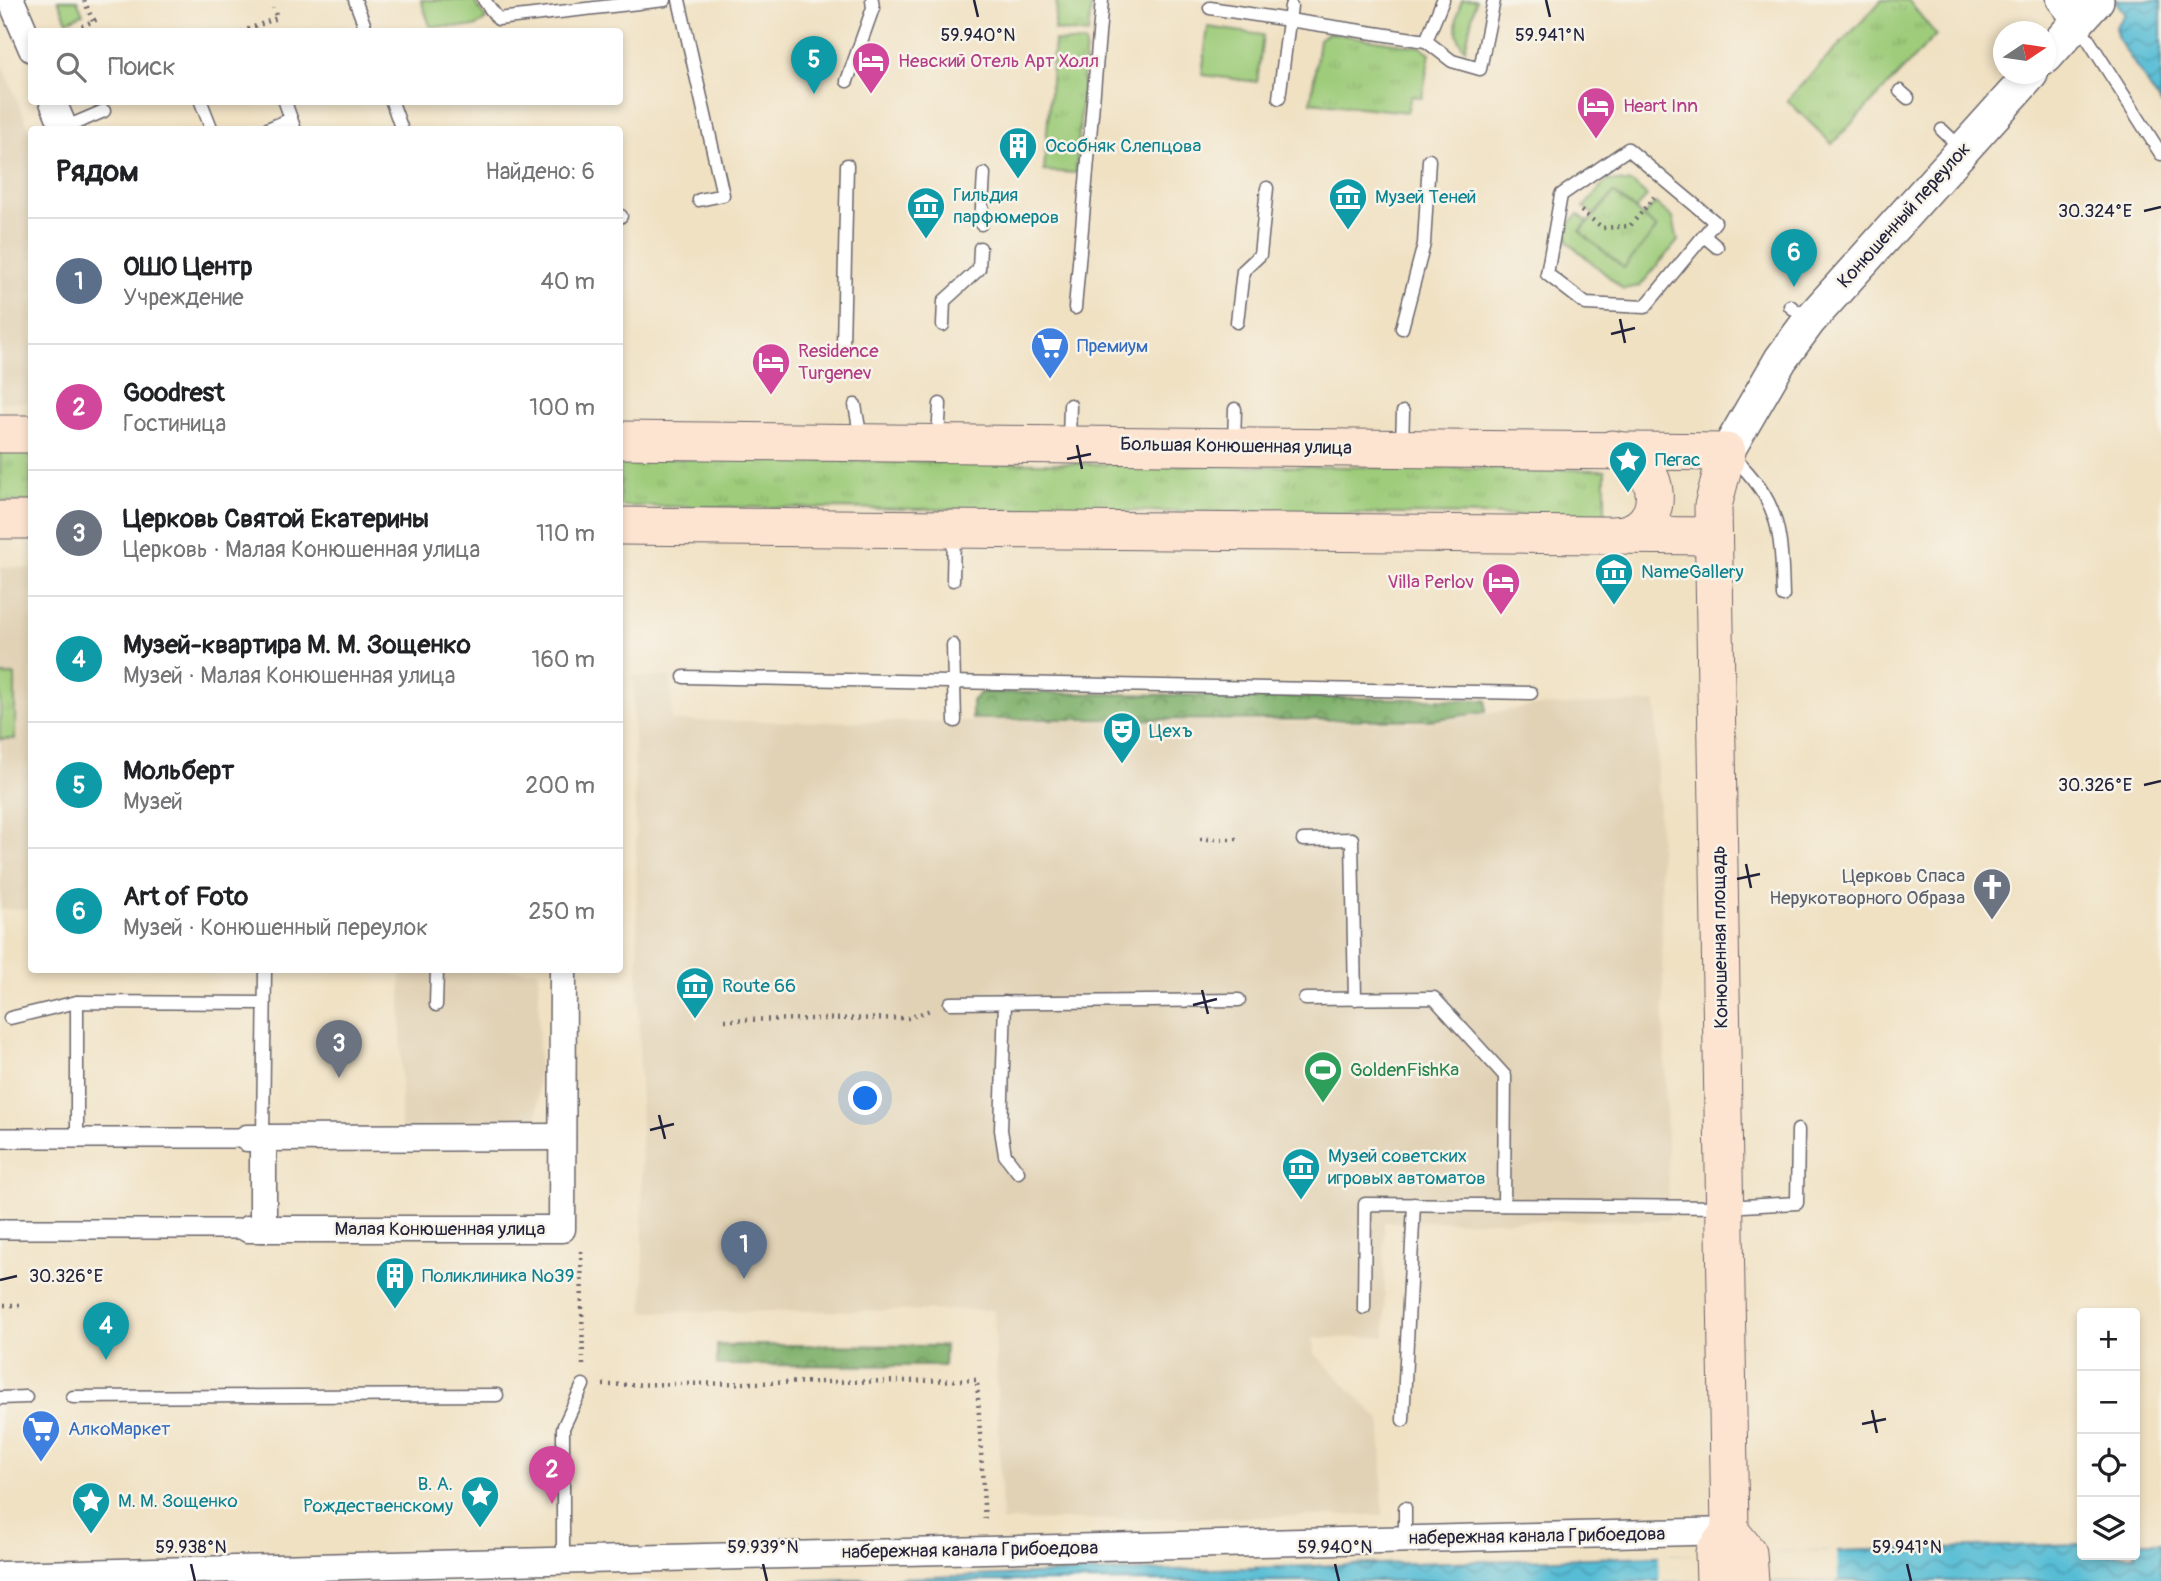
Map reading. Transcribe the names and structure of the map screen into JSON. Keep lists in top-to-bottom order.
{
  "streets": {
    "main road": ["Большая Конюшенная улица", "Конюшенная площадь"],
    "street": ["Конюшенный переулок", "Малая Конюшенная улица", "набережная канала Грибоедова"]
  },
  "crossings": [
    ["Конюшенный переулок", "Конюшенная площадь"],
    ["Большая Конюшенная улица", "Конюшенная площадь"],
    ["Конюшенная площадь", "набережная канала Грибоедова"]
  ],
  "places": {
    "hotel": [
      "Невский Отель Арт Холл",
      "Heart Inn",
      "Residence Turgenev",
      "Villa Perlov"
    ],
    "building": ["Особняк Слепцова", "Поликлиника №39"],
    "museum": [
      "Музей Теней",
      "Гильдия парфюмеров",
      "NameGallery",
      "Route 66",
      "Музей советских игровых автоматов"
    ],
    "supermarket": ["Премиум", "АлкоМаркет"],
    "place": ["Пегас", "В. А. Рождественскому", "М. М. Зощенко"],
    "theatre": ["Цехъ"],
    "church": ["Церковь Спаса Нерукотворного Образа"],
    "sports": ["GoldenFishKa"]
  },
  "north": "right",
  "page": {
    "search": "Поиск",
    "pins": [
      "5",
      "6",
      "3",
      "1",
      "4",
      "2"
    ],
    "heading": ["Рядом", "Найдено: 6"],
    "list": [
      {
        "mark": "1",
        "name": "ОШО Центр",
        "note": "Учреждение",
        "value": "40 m"
      },
      {
        "mark": "2",
        "name": "Goodrest",
        "note": "Гостиница",
        "value": "100 m"
      },
      {
        "mark": "3",
        "name": "Церковь Cвятой Екатерины",
        "note": "Церковь · Малая Конюшенная улица",
        "value": "110 m"
      },
      {
        "mark": "4",
        "name": "Музей-квартира М. М. Зощенко",
        "note": "Музей · Малая Конюшенная улица",
        "value": "160 m"
      },
      {
        "mark": "5",
        "name": "Мольберт",
        "note": "Музей",
        "value": "200 m"
      },
      {
        "mark": "6",
        "name": "Art of Foto",
        "note": "Музей · Конюшенный переулок",
        "value": "250 m"
      }
    ],
    "map_buttons": ["+", "−"]
  },
  "coordinates": [
    "59.940°N",
    "59.941°N",
    "30.324°E",
    "30.326°E",
    "59.938°N",
    "59.939°N"
  ]
}
